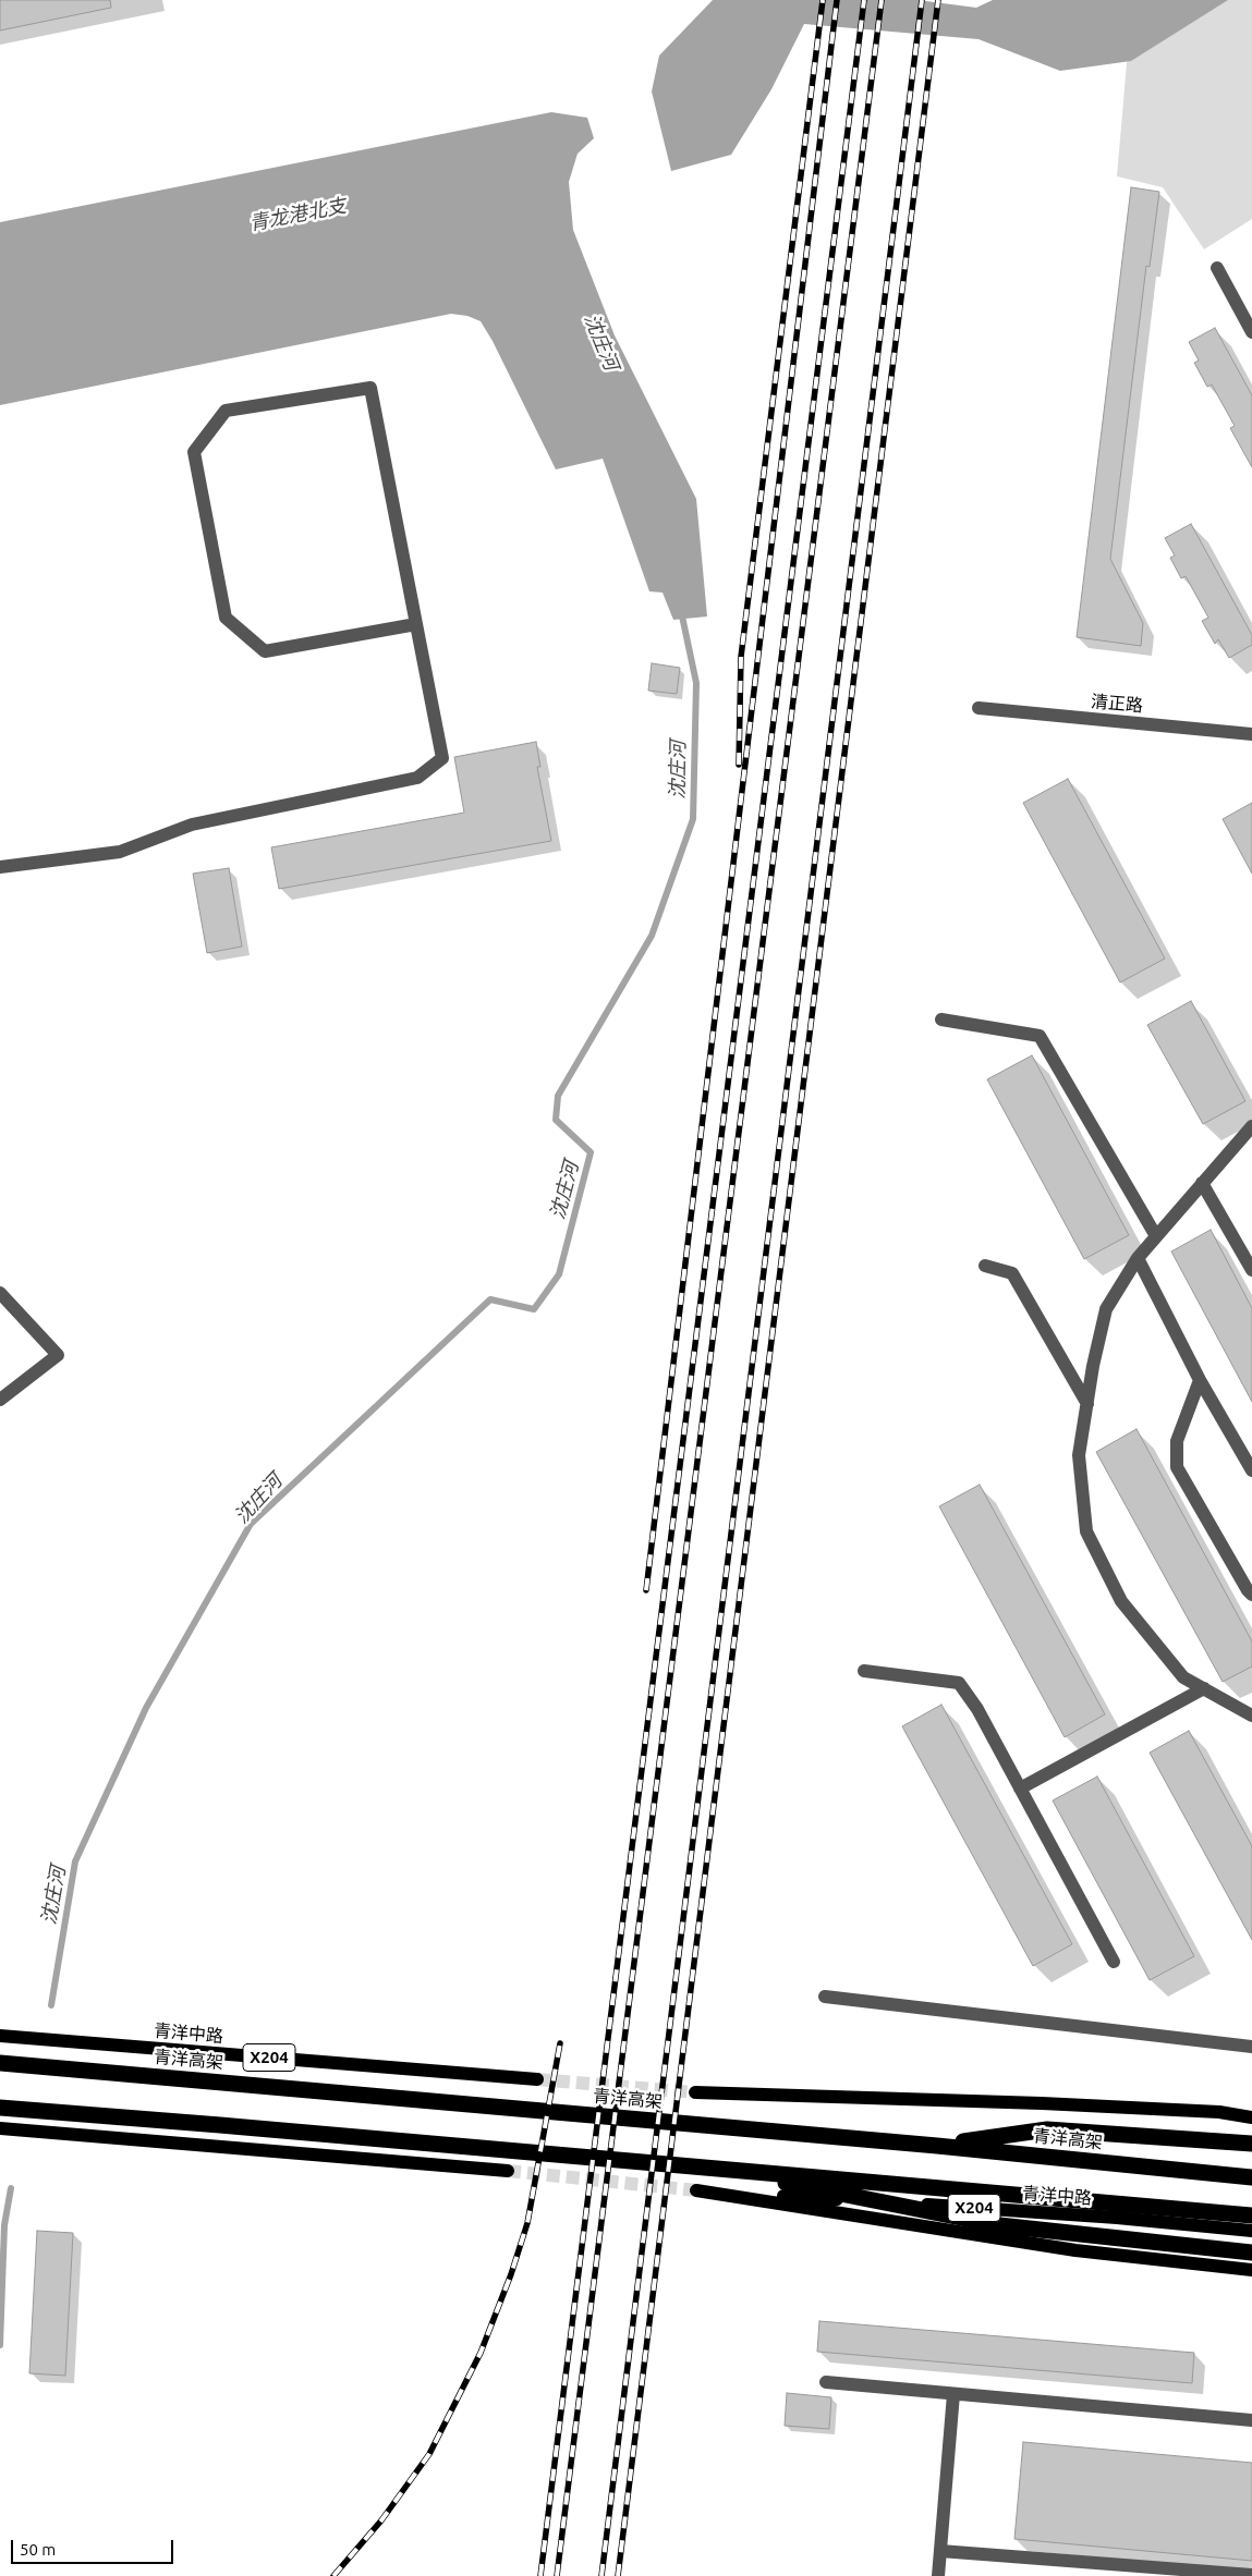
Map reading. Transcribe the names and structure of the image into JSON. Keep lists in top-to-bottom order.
{
  "streets": {
    "highway": ["青洋高架"],
    "main road": ["青洋中路", "X204"],
    "street": ["清正路"]
  },
  "water": ["青龙港北支", "沈庄河"],
  "scale_bar": "50 m"
}
